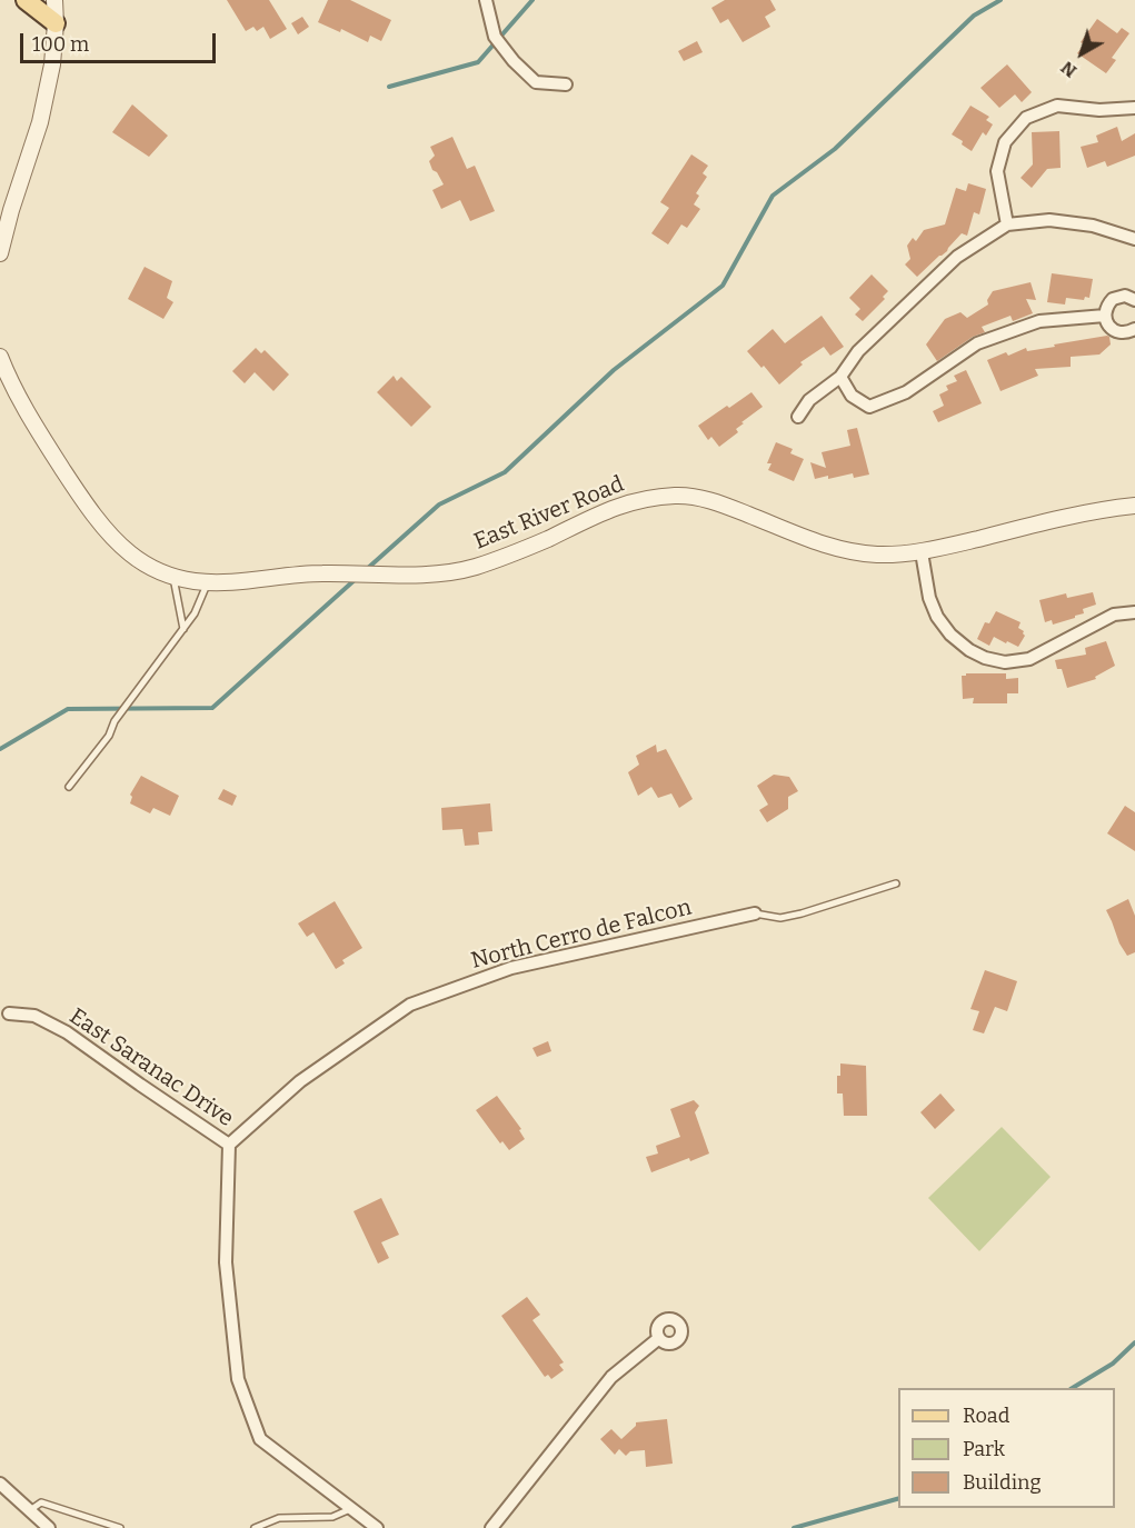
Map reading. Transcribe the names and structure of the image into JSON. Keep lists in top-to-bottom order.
{
  "streets": {
    "street": ["East River Road", "North Cerro de Falcon", "East Saranac Drive"]
  },
  "crossings": [
    ["North Cerro de Falcon", "East Saranac Drive"]
  ],
  "legend": ["Road", "Park", "Building"],
  "scale_bar": "100 m",
  "north": "bottom left"
}
